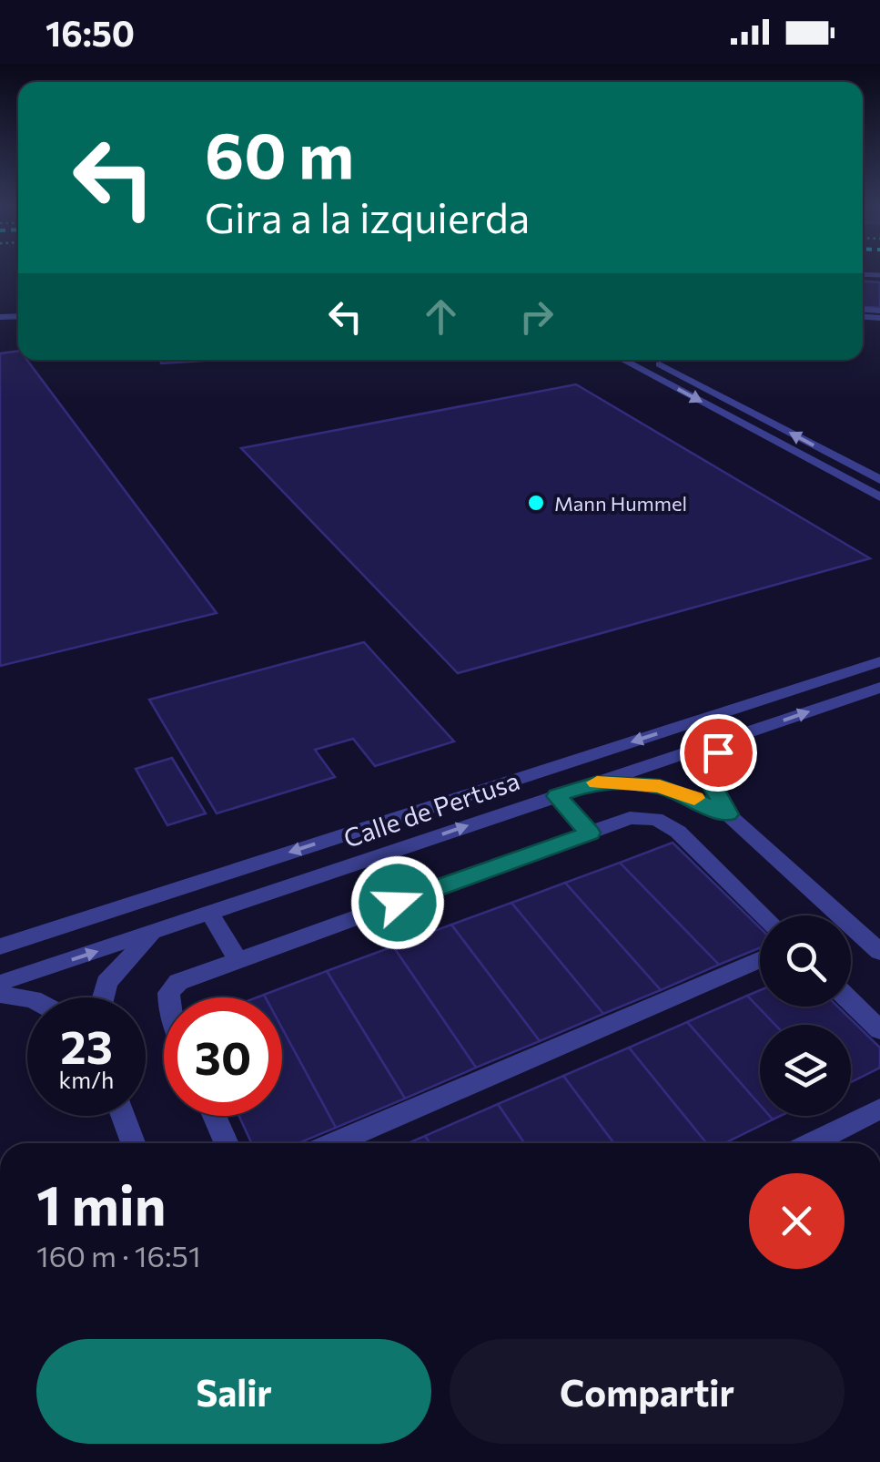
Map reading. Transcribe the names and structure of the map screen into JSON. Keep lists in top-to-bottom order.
{
  "streets": {
    "street": ["Calle de Pertusa"]
  },
  "places": ["Mann Hummel"],
  "page": {
    "status": "16:50",
    "turn": ["60 m", "Gira a la izquierda"],
    "speed": "23 km/h",
    "limit": "30",
    "heading": ["1 min", "160 m · 16:51"],
    "buttons": ["Salir", "Compartir"]
  }
}
